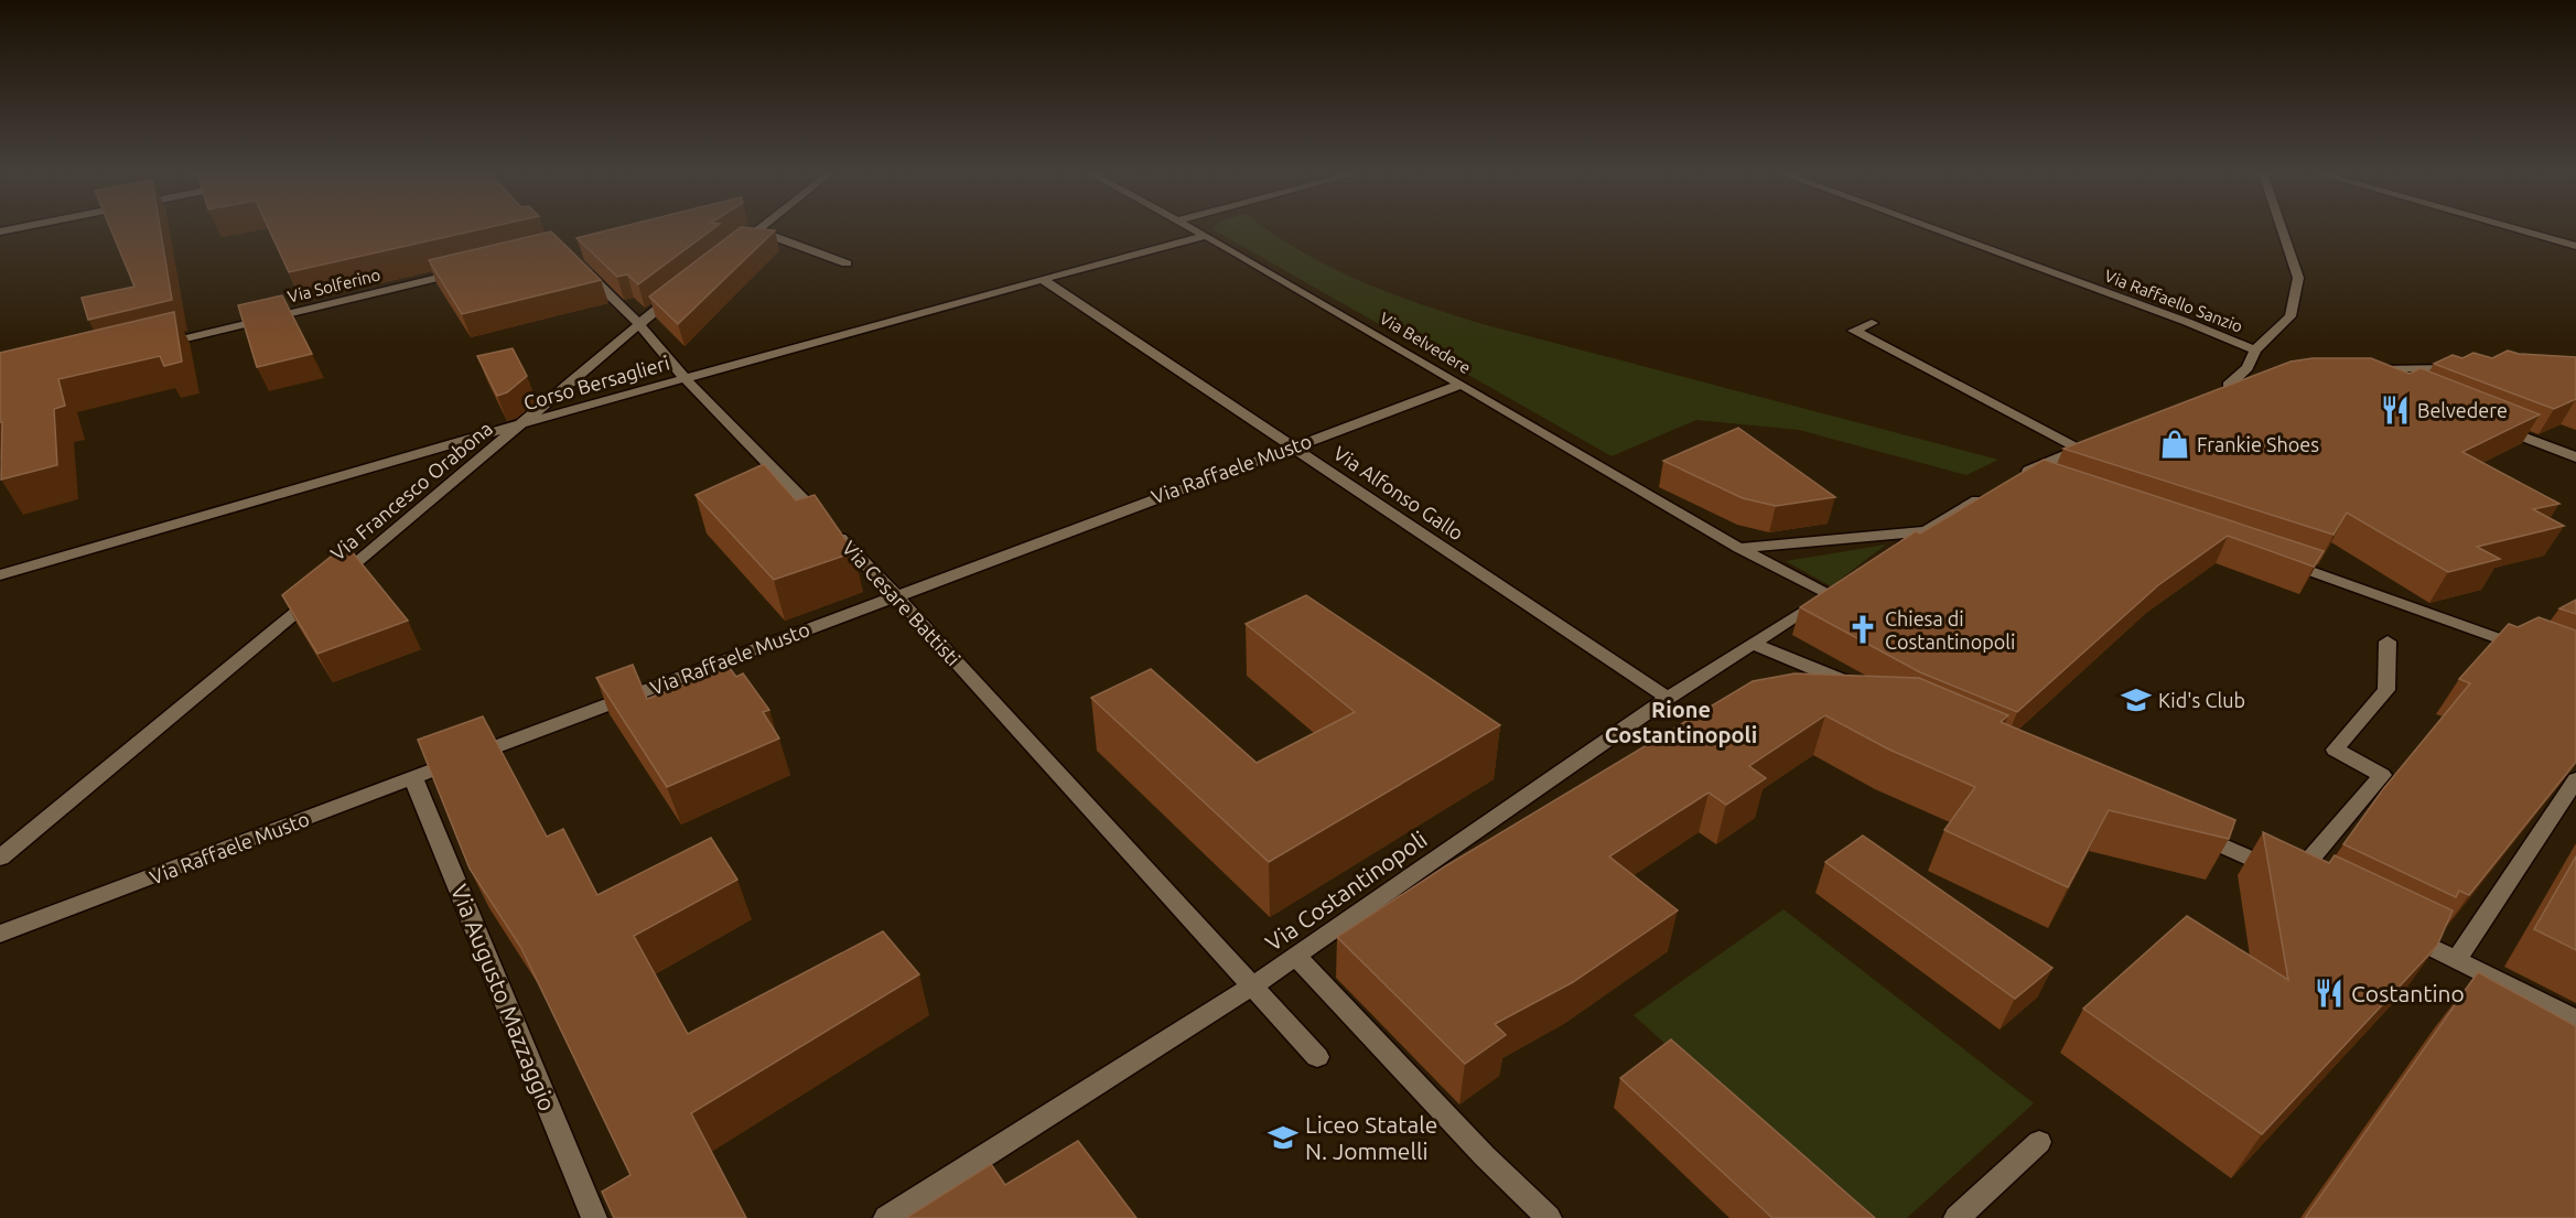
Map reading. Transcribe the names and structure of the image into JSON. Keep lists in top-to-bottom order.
{
  "streets": {
    "street": [
      "Via Solferino",
      "Via Raffaello Sanzio",
      "Via Belvedere",
      "Corso Bersaglieri",
      "Via Raffaele Musto",
      "Via Francesco Orabona",
      "Via Alfonso Gallo",
      "Via Cesare Battisti",
      "Via Costantinopoli",
      "Via Augusto Mazzaggio"
    ]
  },
  "crossings": [
    ["Via Belvedere", "Corso Bersaglieri"],
    ["Via Belvedere", "Via Raffaele Musto"],
    ["Via Belvedere", "Via Costantinopoli"],
    ["Corso Bersaglieri", "Via Francesco Orabona"],
    ["Corso Bersaglieri", "Via Alfonso Gallo"],
    ["Corso Bersaglieri", "Via Cesare Battisti"],
    ["Via Raffaele Musto", "Via Alfonso Gallo"],
    ["Via Raffaele Musto", "Via Cesare Battisti"],
    ["Via Raffaele Musto", "Via Augusto Mazzaggio"],
    ["Via Francesco Orabona", "Via Cesare Battisti"],
    ["Via Alfonso Gallo", "Via Costantinopoli"],
    ["Via Cesare Battisti", "Via Costantinopoli"]
  ],
  "districts": ["Rione Costantinopoli"],
  "places": {
    "restaurant": ["Belvedere", "Costantino"],
    "shop": ["Frankie Shoes"],
    "church": ["Chiesa di Costantinopoli"],
    "school or university": ["Kid's Club", "Liceo Statale N. Jommelli"]
  }
}
